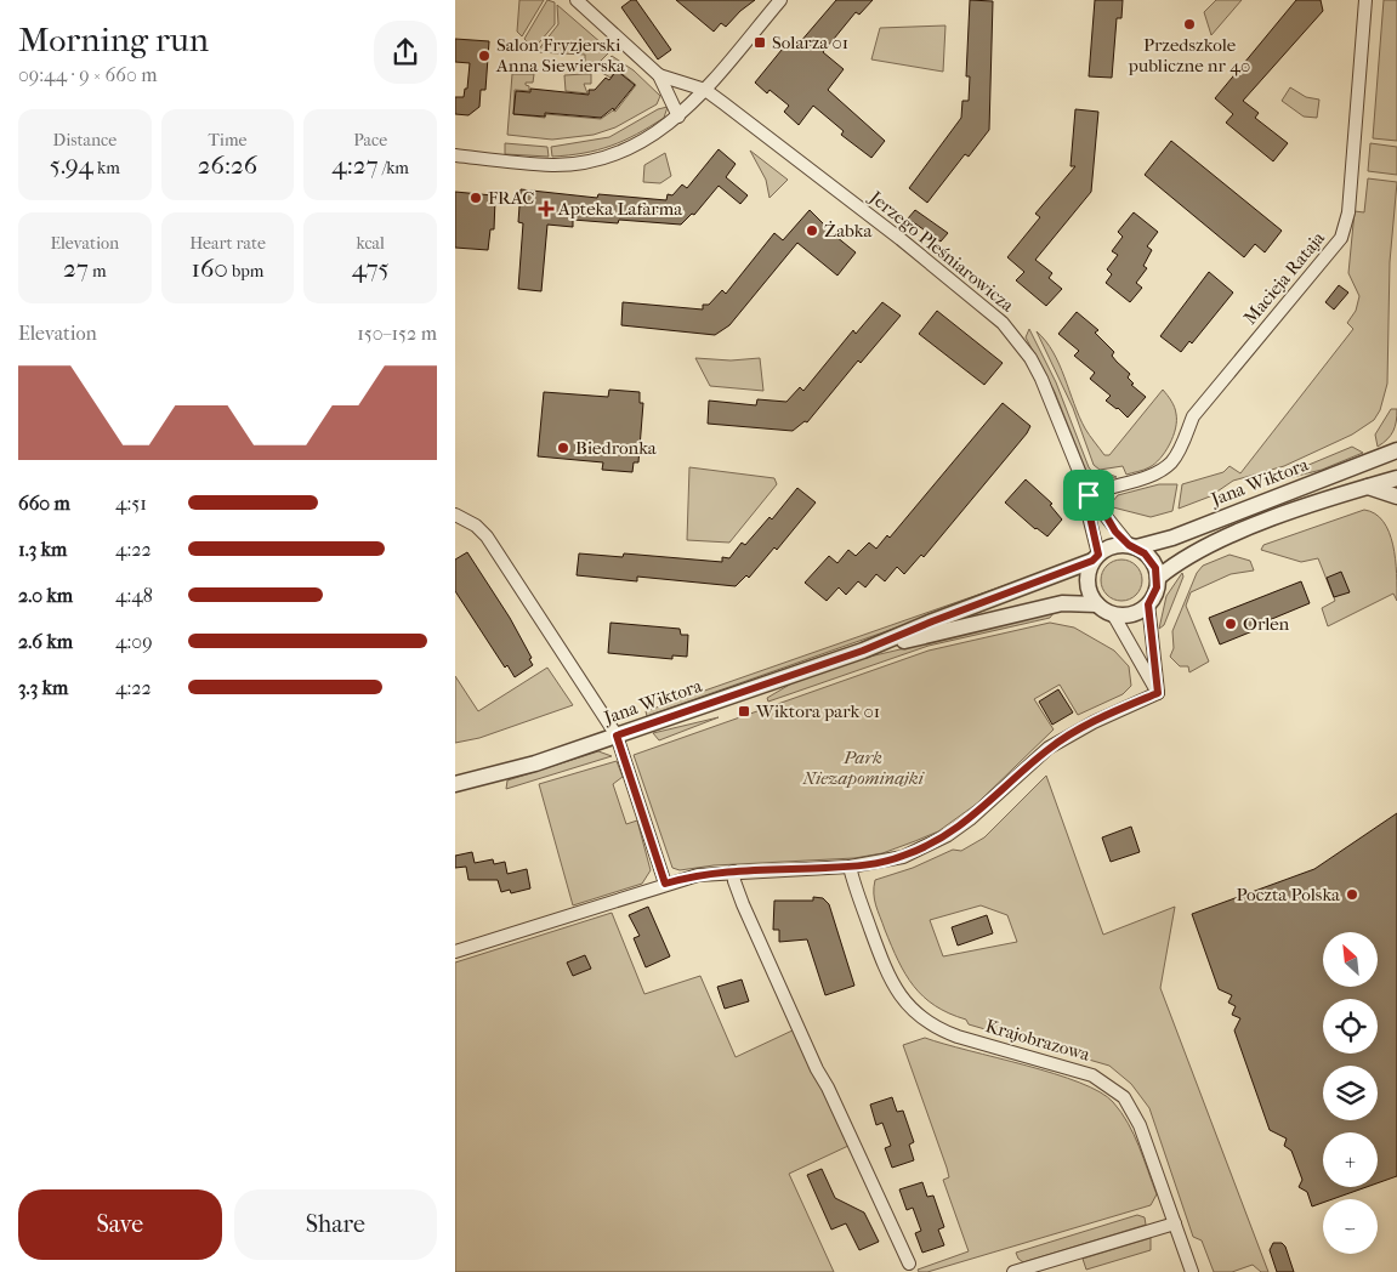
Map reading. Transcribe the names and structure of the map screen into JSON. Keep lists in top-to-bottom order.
{
  "streets": {
    "street": [
      "Jerzego Pleśniarowicza",
      "Macieja Rataja",
      "Jana Wiktora",
      "Krajobrazowa"
    ]
  },
  "crossings": [
    ["Jerzego Pleśniarowicza", "Macieja Rataja"],
    ["Jerzego Pleśniarowicza", "Jana Wiktora"]
  ],
  "parks": ["Park Niezapominajki"],
  "places": {
    "other": [
      "Przedszkole publiczne nr 40",
      "Salon Fryzjerski Anna Siewierska",
      "FRAC",
      "Żabka",
      "Biedronka",
      "Orlen",
      "Poczta Polska"
    ],
    "transit": ["Solarza 01", "Wiktora park 01"],
    "health": ["Apteka Lafarma"]
  },
  "north": "top left",
  "page": {
    "heading": ["Morning run", "09:44 · 9 × 660 m"],
    "stats": [
      ["Distance", "5.94 km"],
      ["Time", "26:26"],
      ["Pace", "4:27 /km"],
      ["Elevation", "27 m"],
      ["Heart rate", "160 bpm"],
      ["kcal", "475"]
    ],
    "chart": ["Elevation", "150–152 m"],
    "list": [
      {
        "name": "660 m",
        "note": "4:51"
      },
      {
        "name": "1.3 km",
        "note": "4:22"
      },
      {
        "name": "2.0 km",
        "note": "4:48"
      },
      {
        "name": "2.6 km",
        "note": "4:09"
      },
      {
        "name": "3.3 km",
        "note": "4:22"
      }
    ],
    "map_buttons": ["+", "−"],
    "buttons": ["Save", "Share"]
  }
}
